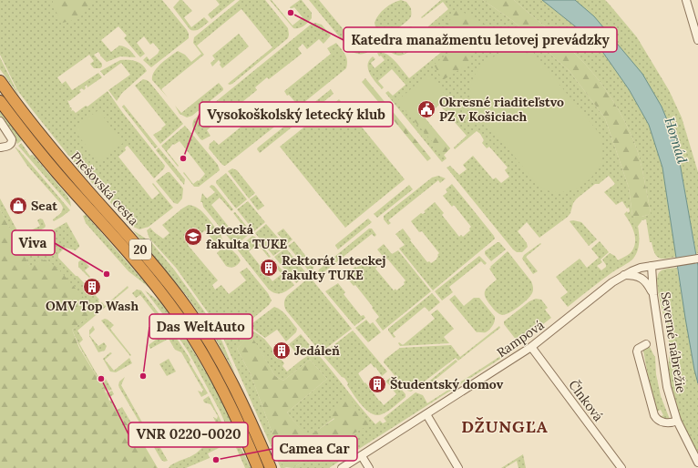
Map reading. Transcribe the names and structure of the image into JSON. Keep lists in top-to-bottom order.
{
  "streets": {
    "highway": ["Prešovská cesta", "20"],
    "street": ["Rampová", "Severné nábrežie", "Člnková"]
  },
  "crossings": [
    ["Rampová", "Severné nábrežie"],
    ["Rampová", "Člnková"]
  ],
  "districts": ["DŽUNGĽA"],
  "water": ["Hornád"],
  "places": {
    "other": [
      "Katedra manažmentu letovej prevádzky",
      "Vysokoškolský letecký klub",
      "Viva",
      "Das WeltAuto",
      "VNR 0220-0020",
      "Camea Car"
    ],
    "public building": ["Okresné riaditeľstvo PZ v Košiciach"],
    "shop": ["Seat"],
    "school or university": ["Letecká fakulta TUKE"],
    "building": [
      "Rektorát leteckej fakulty TUKE",
      "OMV Top Wash",
      "Jedáleň",
      "Študentský domov"
    ]
  }
}
